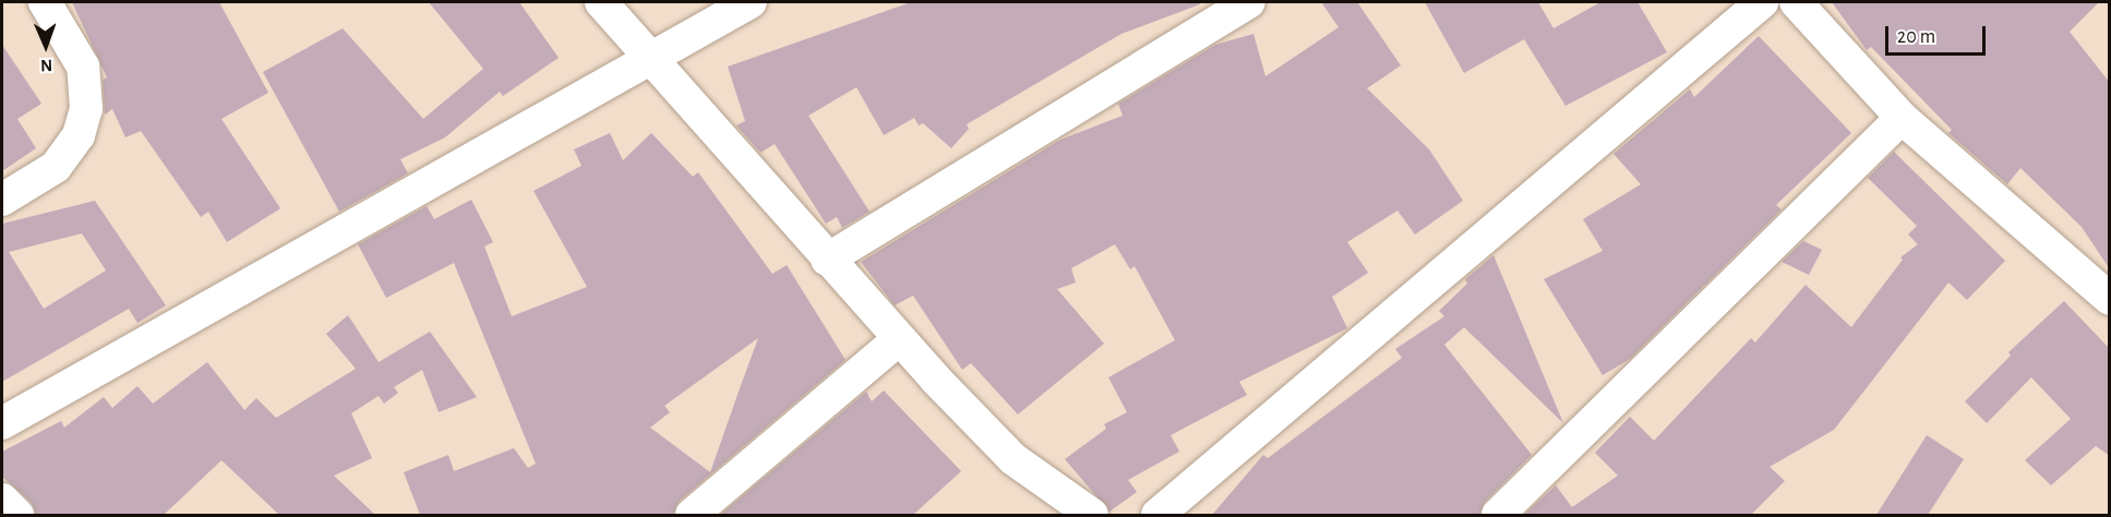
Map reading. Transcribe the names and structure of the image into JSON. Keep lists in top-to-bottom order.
{
  "scale_bar": "20 m",
  "north": "bottom"
}
